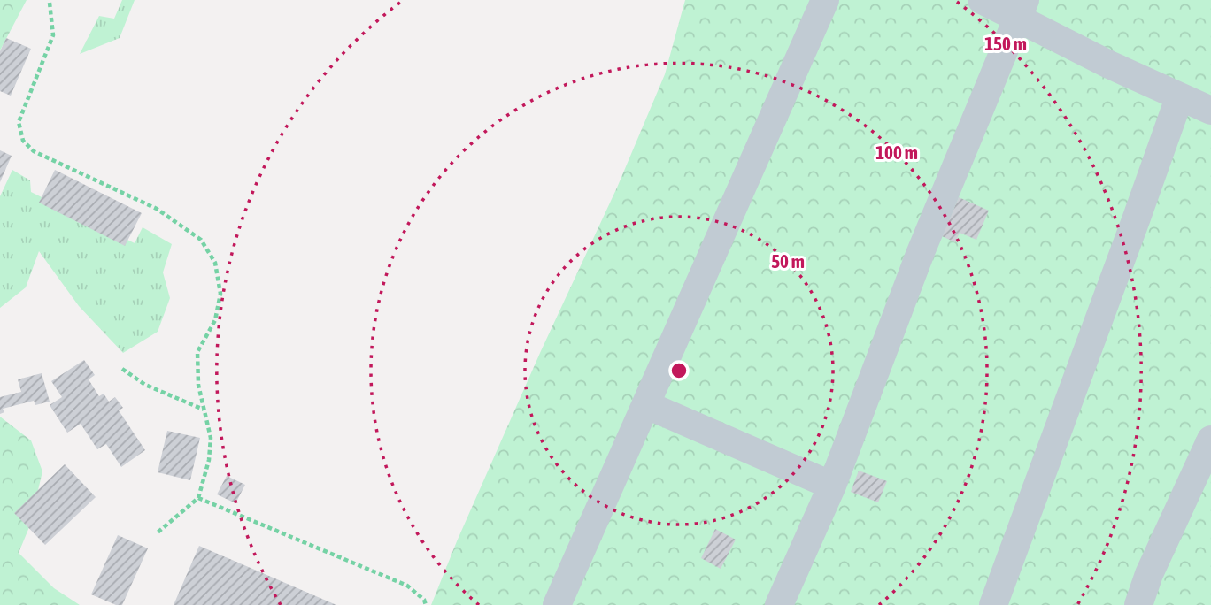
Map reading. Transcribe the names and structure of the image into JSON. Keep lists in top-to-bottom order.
{
  "rings": ["150 m", "100 m", "50 m"]
}
